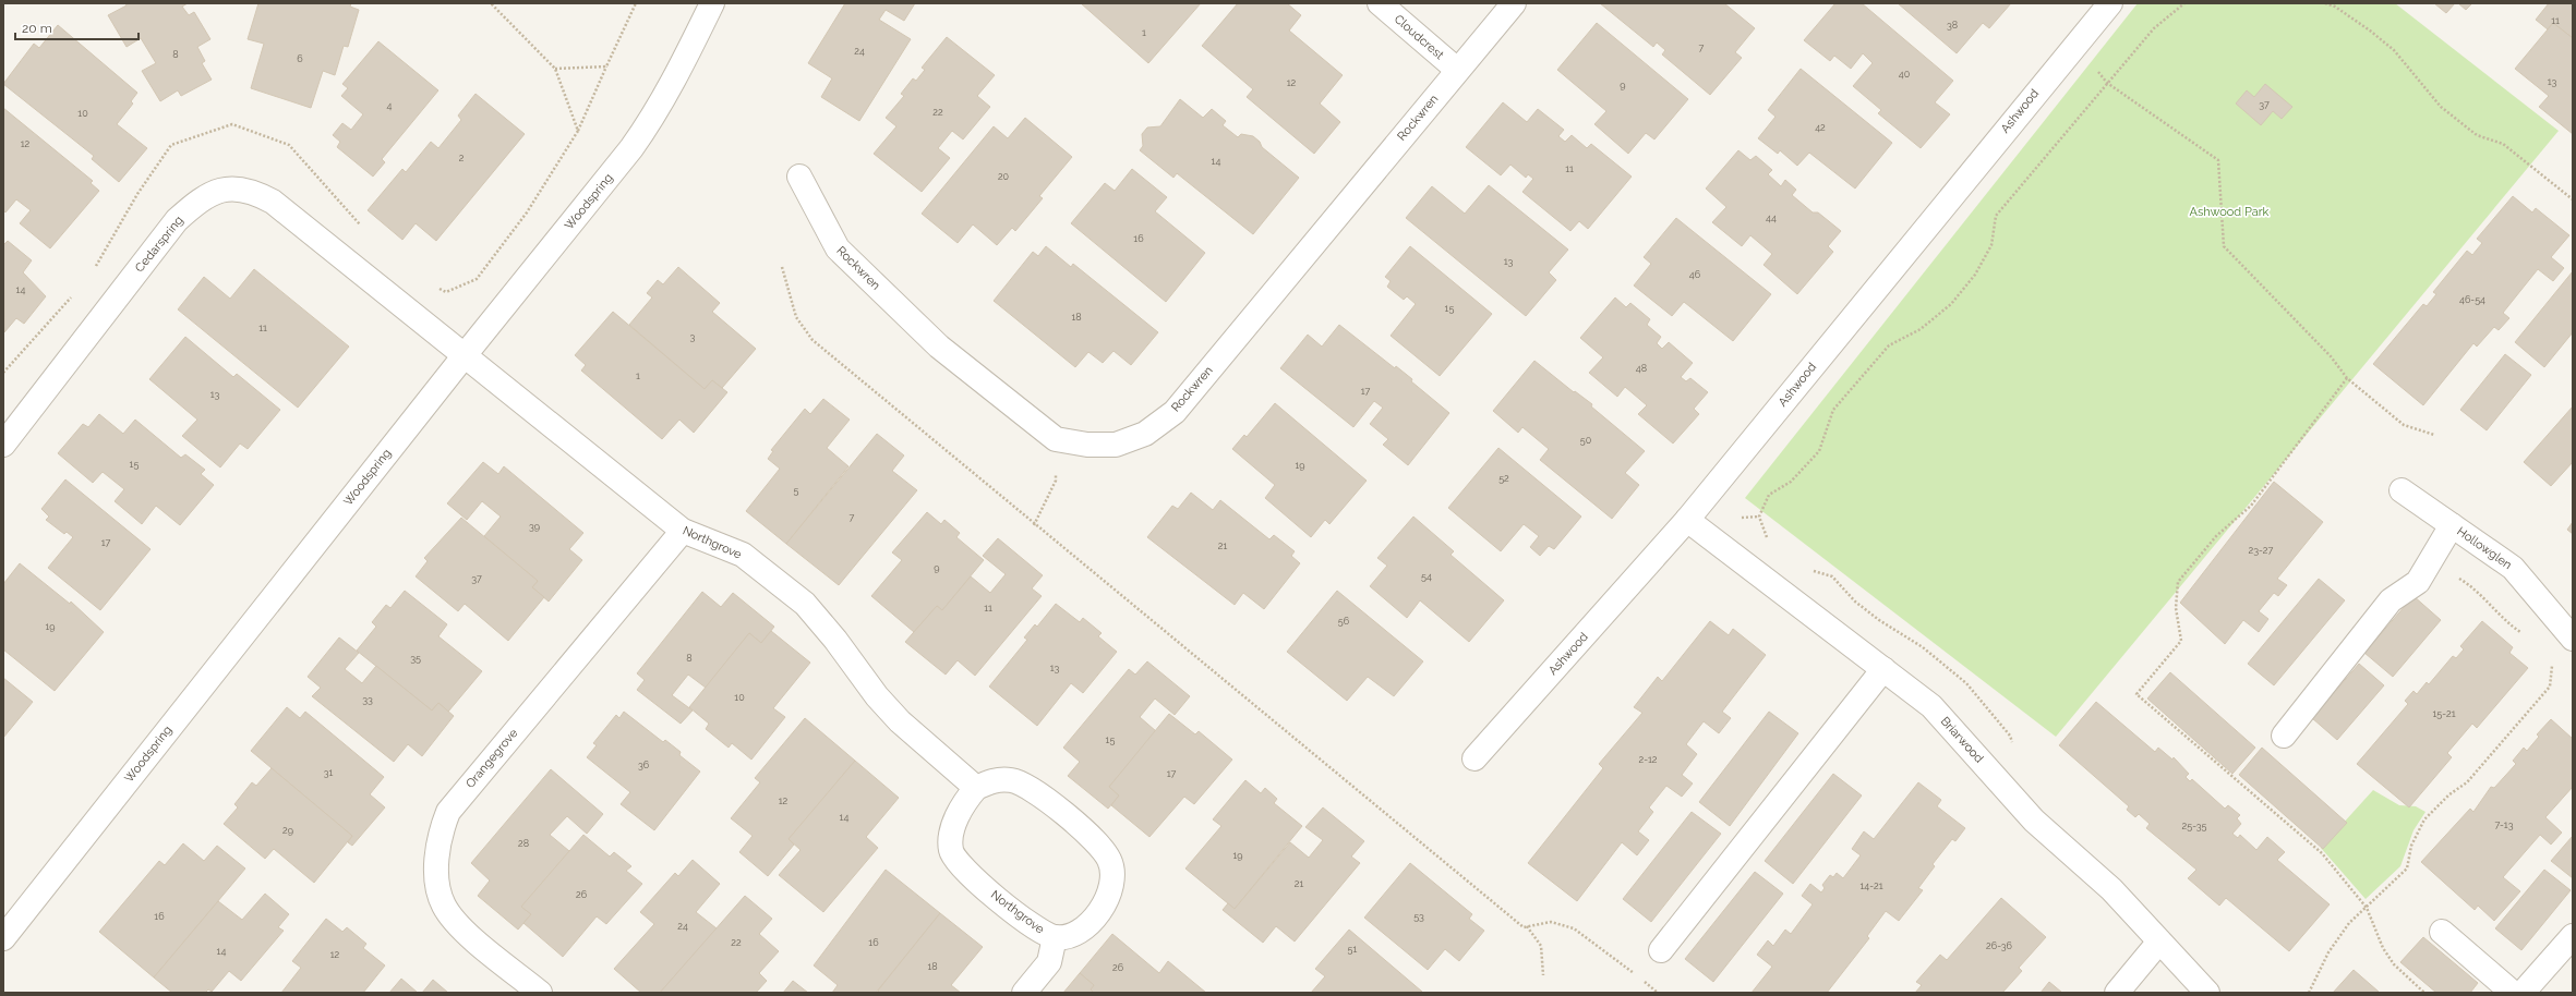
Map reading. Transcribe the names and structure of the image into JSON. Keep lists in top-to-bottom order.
{
  "streets": {
    "street": [
      "Cloudcrest",
      "Ashwood",
      "Rockwren",
      "Woodspring",
      "Cedarspring",
      "Northgrove",
      "Hollowglen",
      "Briarwood",
      "Orangegrove"
    ]
  },
  "crossings": [
    ["Cloudcrest", "Rockwren"],
    ["Ashwood", "Briarwood"],
    ["Woodspring", "Cedarspring"],
    ["Woodspring", "Northgrove"],
    ["Cedarspring", "Northgrove"],
    ["Northgrove", "Orangegrove"]
  ],
  "parks": ["Ashwood Park"],
  "house_numbers": [
    "11",
    "38",
    "1",
    "7",
    "24",
    "8",
    "6",
    "40",
    "13",
    "12",
    "9",
    "37",
    "4",
    "22",
    "10",
    "42",
    "12",
    "2",
    "14",
    "11",
    "20",
    "44",
    "16",
    "13",
    "46",
    "14",
    "46-54",
    "15",
    "18",
    "11",
    "3",
    "48",
    "1",
    "17",
    "13",
    "50",
    "15",
    "19",
    "52",
    "5",
    "7",
    "39",
    "17",
    "21",
    "23-27",
    "9",
    "54",
    "37",
    "11",
    "56",
    "19",
    "35",
    "8",
    "13",
    "10",
    "33",
    "15-21",
    "15",
    "2-12",
    "36",
    "31",
    "17",
    "12",
    "14",
    "7-13",
    "25-35",
    "29",
    "28",
    "19",
    "21",
    "14-21",
    "26",
    "16",
    "53",
    "24",
    "22",
    "16",
    "26-36",
    "51",
    "14",
    "12",
    "18",
    "26"
  ],
  "scale_bar": "20 m"
}
